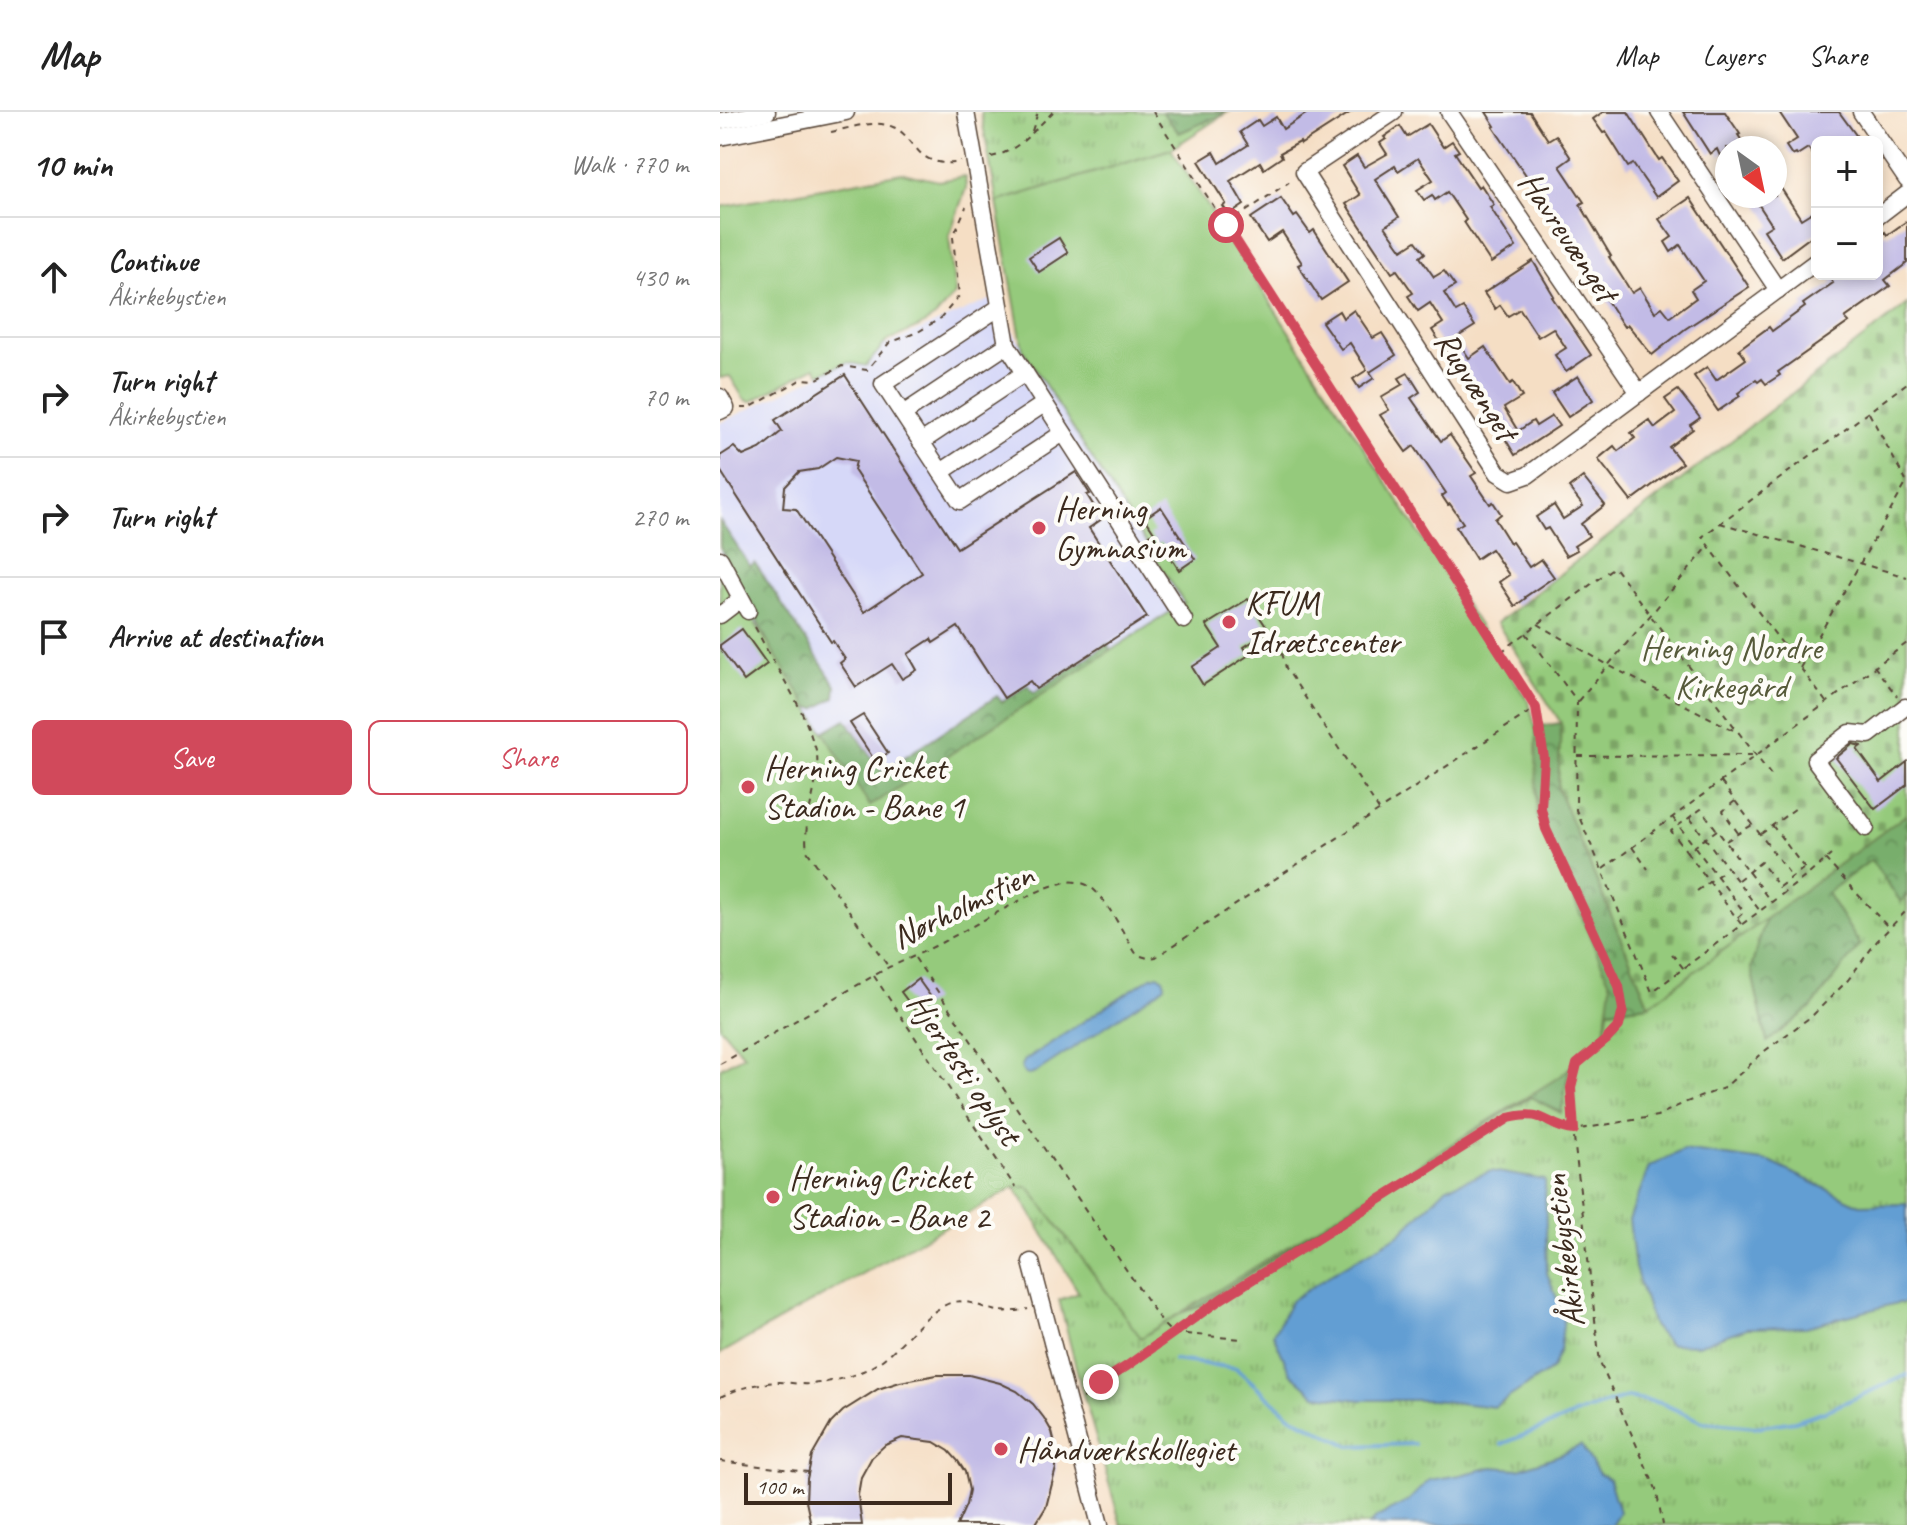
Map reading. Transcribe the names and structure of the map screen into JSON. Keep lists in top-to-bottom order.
{
  "streets": {
    "street": ["Havrevænget", "Rugvænget"],
    "path": ["Nørholmstien", "Hjertesti oplyst", "Åkirkebystien"]
  },
  "crossings": [
    ["Havrevænget", "Rugvænget"],
    ["Nørholmstien", "Åkirkebystien"]
  ],
  "parks": ["Herning Nordre Kirkegård"],
  "places": [
    "Herning Gymnasium",
    "KFUM Idrætscenter",
    "Herning Cricket Stadion - Bane 1",
    "Herning Cricket Stadion - Bane 2",
    "Håndværkskollegiet"
  ],
  "scale_bar": "100 m",
  "north": "bottom right",
  "page": {
    "header": "Map",
    "nav": ["Map", "Layers", "Share"],
    "heading": ["10 min", "Walk · 770 m"],
    "map_buttons": ["+", "−"],
    "list": [
      ["Continue", "Åkirkebystien", "430 m"],
      ["Turn right", "Åkirkebystien", "70 m"],
      ["Turn right", "270 m"],
      "Arrive at destination"
    ],
    "buttons": ["Save", "Share"],
    "scale": "100 m"
  }
}
